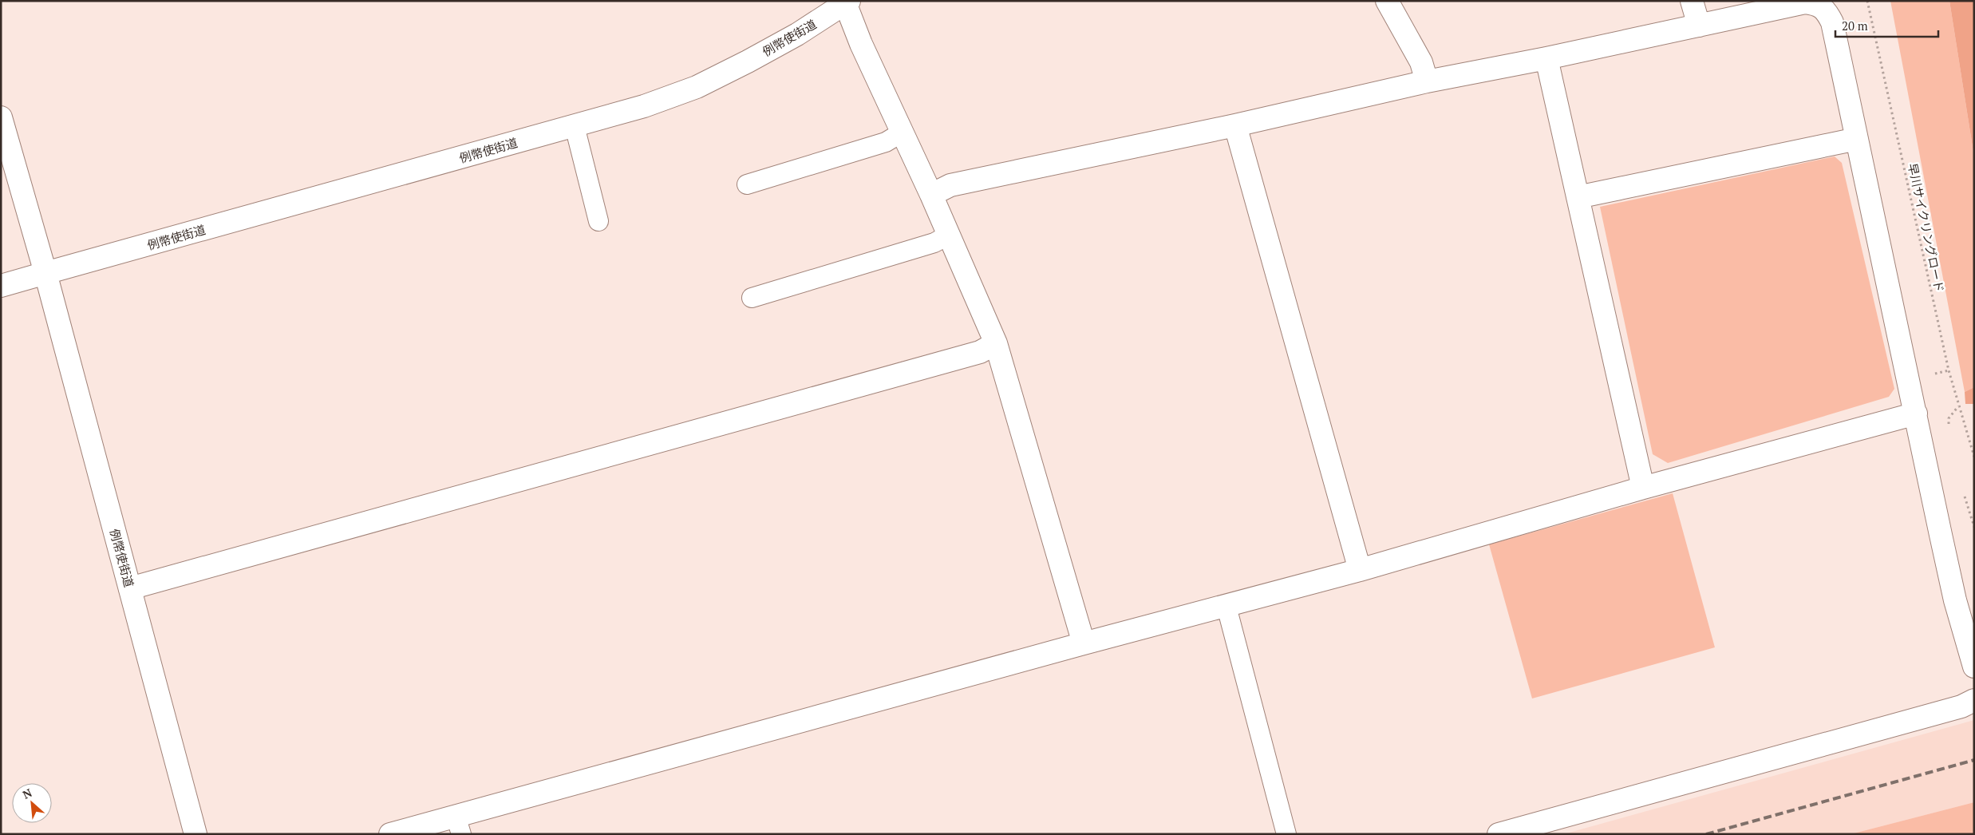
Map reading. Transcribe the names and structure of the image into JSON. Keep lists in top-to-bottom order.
{
  "streets": {
    "street": ["例幣使街道"],
    "path": ["早川サイクリングロード"]
  },
  "scale_bar": "20 m",
  "north": "top left"
}
